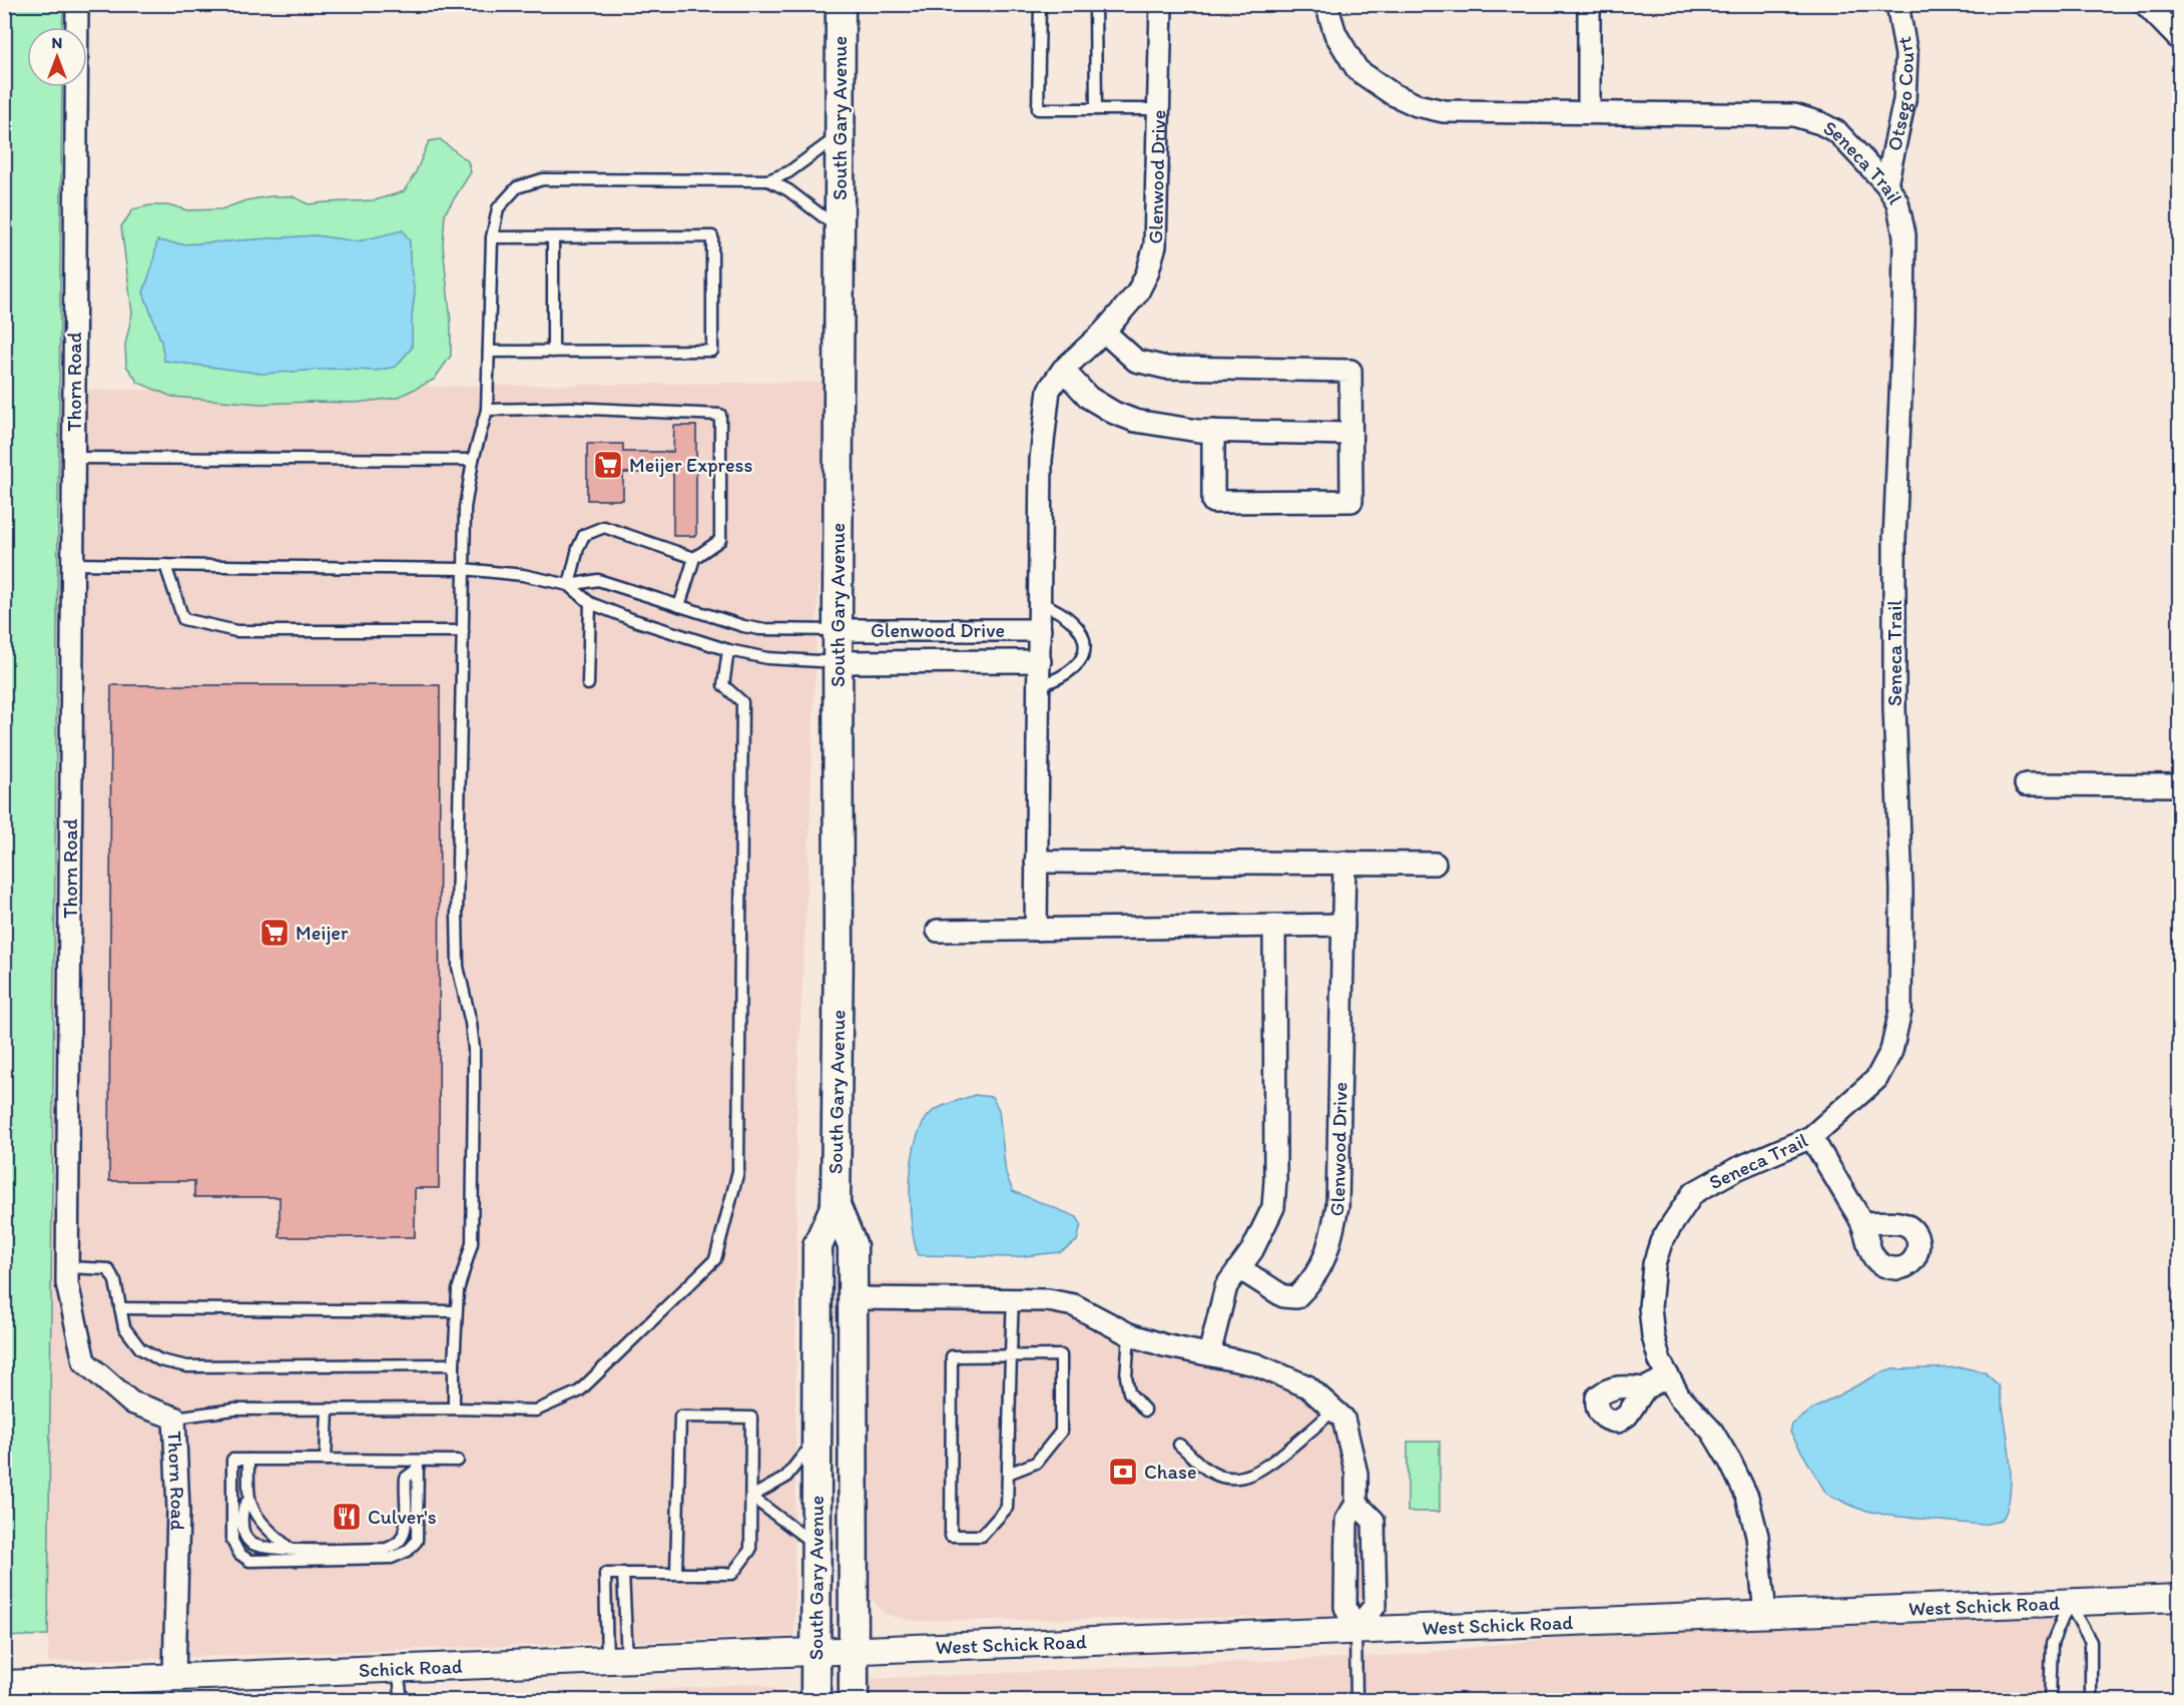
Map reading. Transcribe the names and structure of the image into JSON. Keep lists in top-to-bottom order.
{
  "streets": {
    "main road": ["South Gary Avenue"],
    "street": [
      "Otsego Court",
      "Seneca Trail",
      "Glenwood Drive",
      "Thorn Road",
      "West Schick Road",
      "Schick Road"
    ]
  },
  "crossings": [
    ["Otsego Court", "Seneca Trail"],
    ["South Gary Avenue", "Glenwood Drive"],
    ["South Gary Avenue", "West Schick Road"],
    ["South Gary Avenue", "Schick Road"],
    ["Seneca Trail", "West Schick Road"],
    ["Thorn Road", "Schick Road"],
    ["West Schick Road", "Schick Road"]
  ],
  "places": {
    "supermarket": ["Meijer Express", "Meijer"],
    "bank": ["Chase"],
    "restaurant": ["Culver's"]
  },
  "north": "top"
}
